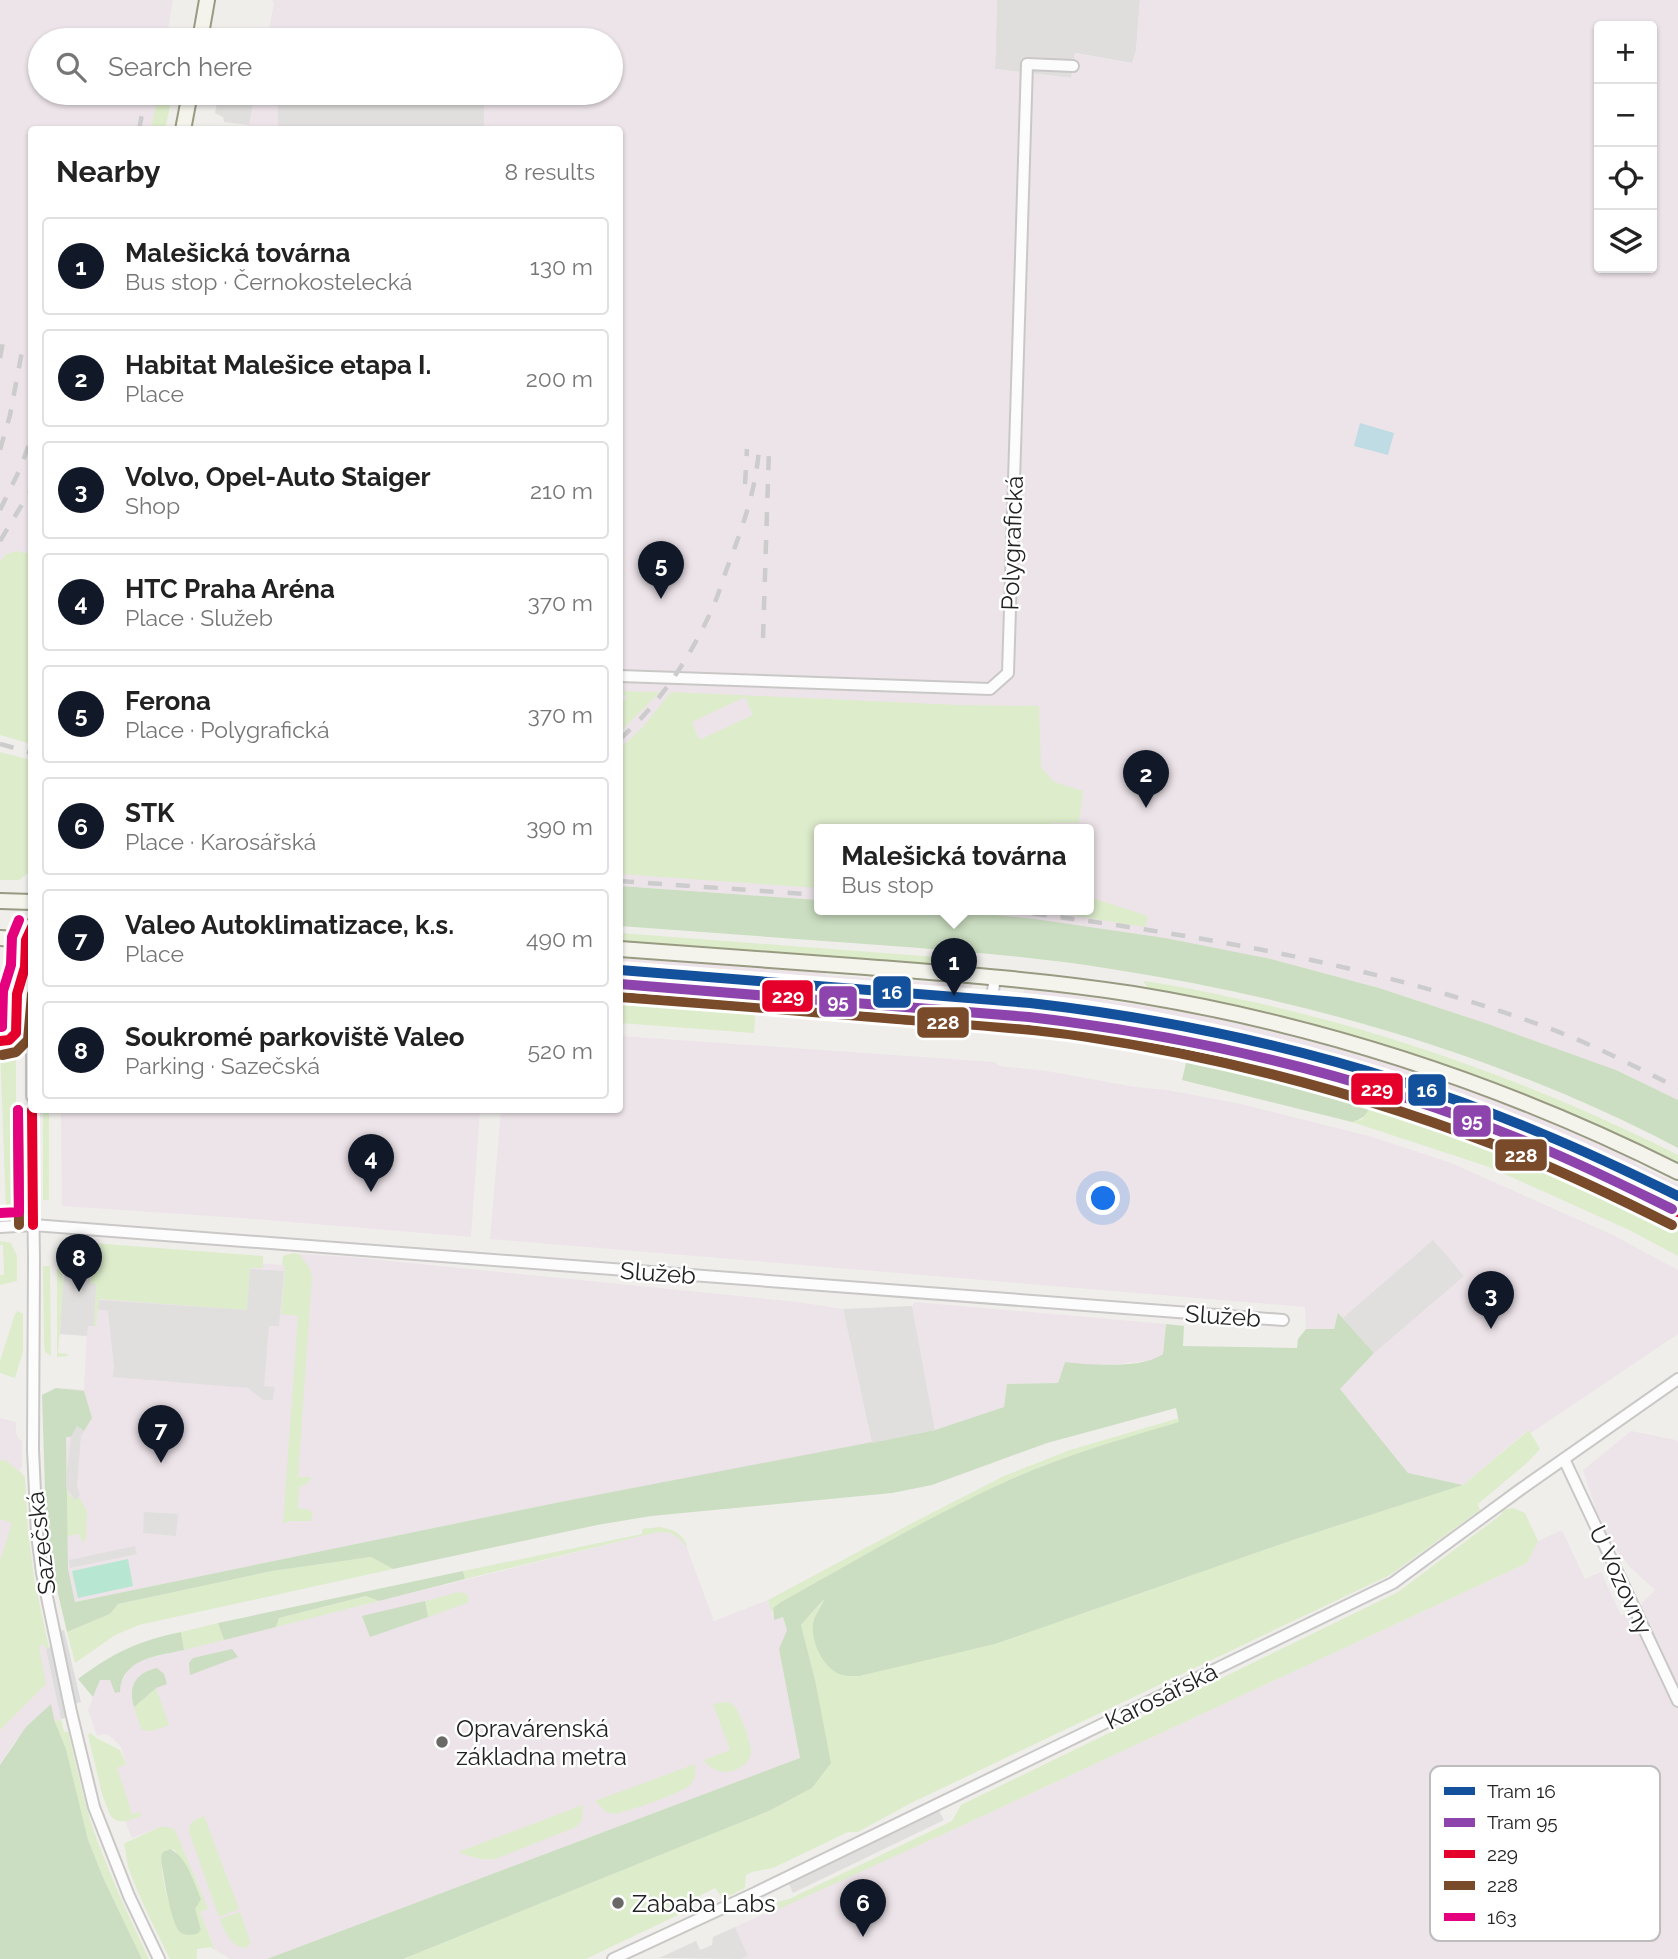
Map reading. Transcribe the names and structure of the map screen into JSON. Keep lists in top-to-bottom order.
{
  "streets": {
    "street": [
      "Polygrafická",
      "Služeb",
      "Sazečská",
      "U Vozovny",
      "Karosářská"
    ]
  },
  "crossings": [
    ["Služeb", "Sazečská"],
    ["U Vozovny", "Karosářská"]
  ],
  "places": ["Opravárenská základna metra", "Zababa Labs"],
  "lines": [
    "transit line 163",
    "transit line 229",
    "tram line 16",
    "tram line 95",
    "transit line 228"
  ],
  "legend": [
    "Tram 16",
    "Tram 95",
    "229",
    "228",
    "163"
  ],
  "page": {
    "map_buttons": ["+", "−"],
    "search": "Search here",
    "heading": ["Nearby", "8 results"],
    "list": [
      {
        "mark": "1",
        "name": "Malešická továrna",
        "note": "Bus stop · Černokostelecká",
        "value": "130 m"
      },
      {
        "mark": "2",
        "name": "Habitat Malešice etapa I.",
        "note": "Place",
        "value": "200 m"
      },
      {
        "mark": "3",
        "name": "Volvo, Opel-Auto Staiger",
        "note": "Shop",
        "value": "210 m"
      },
      {
        "mark": "4",
        "name": "HTC Praha Aréna",
        "note": "Place · Služeb",
        "value": "370 m"
      },
      {
        "mark": "5",
        "name": "Ferona",
        "note": "Place · Polygrafická",
        "value": "370 m"
      },
      {
        "mark": "6",
        "name": "STK",
        "note": "Place · Karosářská",
        "value": "390 m"
      },
      {
        "mark": "7",
        "name": "Valeo Autoklimatizace, k.s.",
        "note": "Place",
        "value": "490 m"
      },
      {
        "mark": "8",
        "name": "Soukromé parkoviště Valeo",
        "note": "Parking · Sazečská",
        "value": "520 m"
      }
    ],
    "pins": [
      "5",
      "2",
      "1",
      "4",
      "8",
      "3",
      "7",
      "6"
    ],
    "popup": ["Malešická továrna", "Bus stop"]
  }
}
